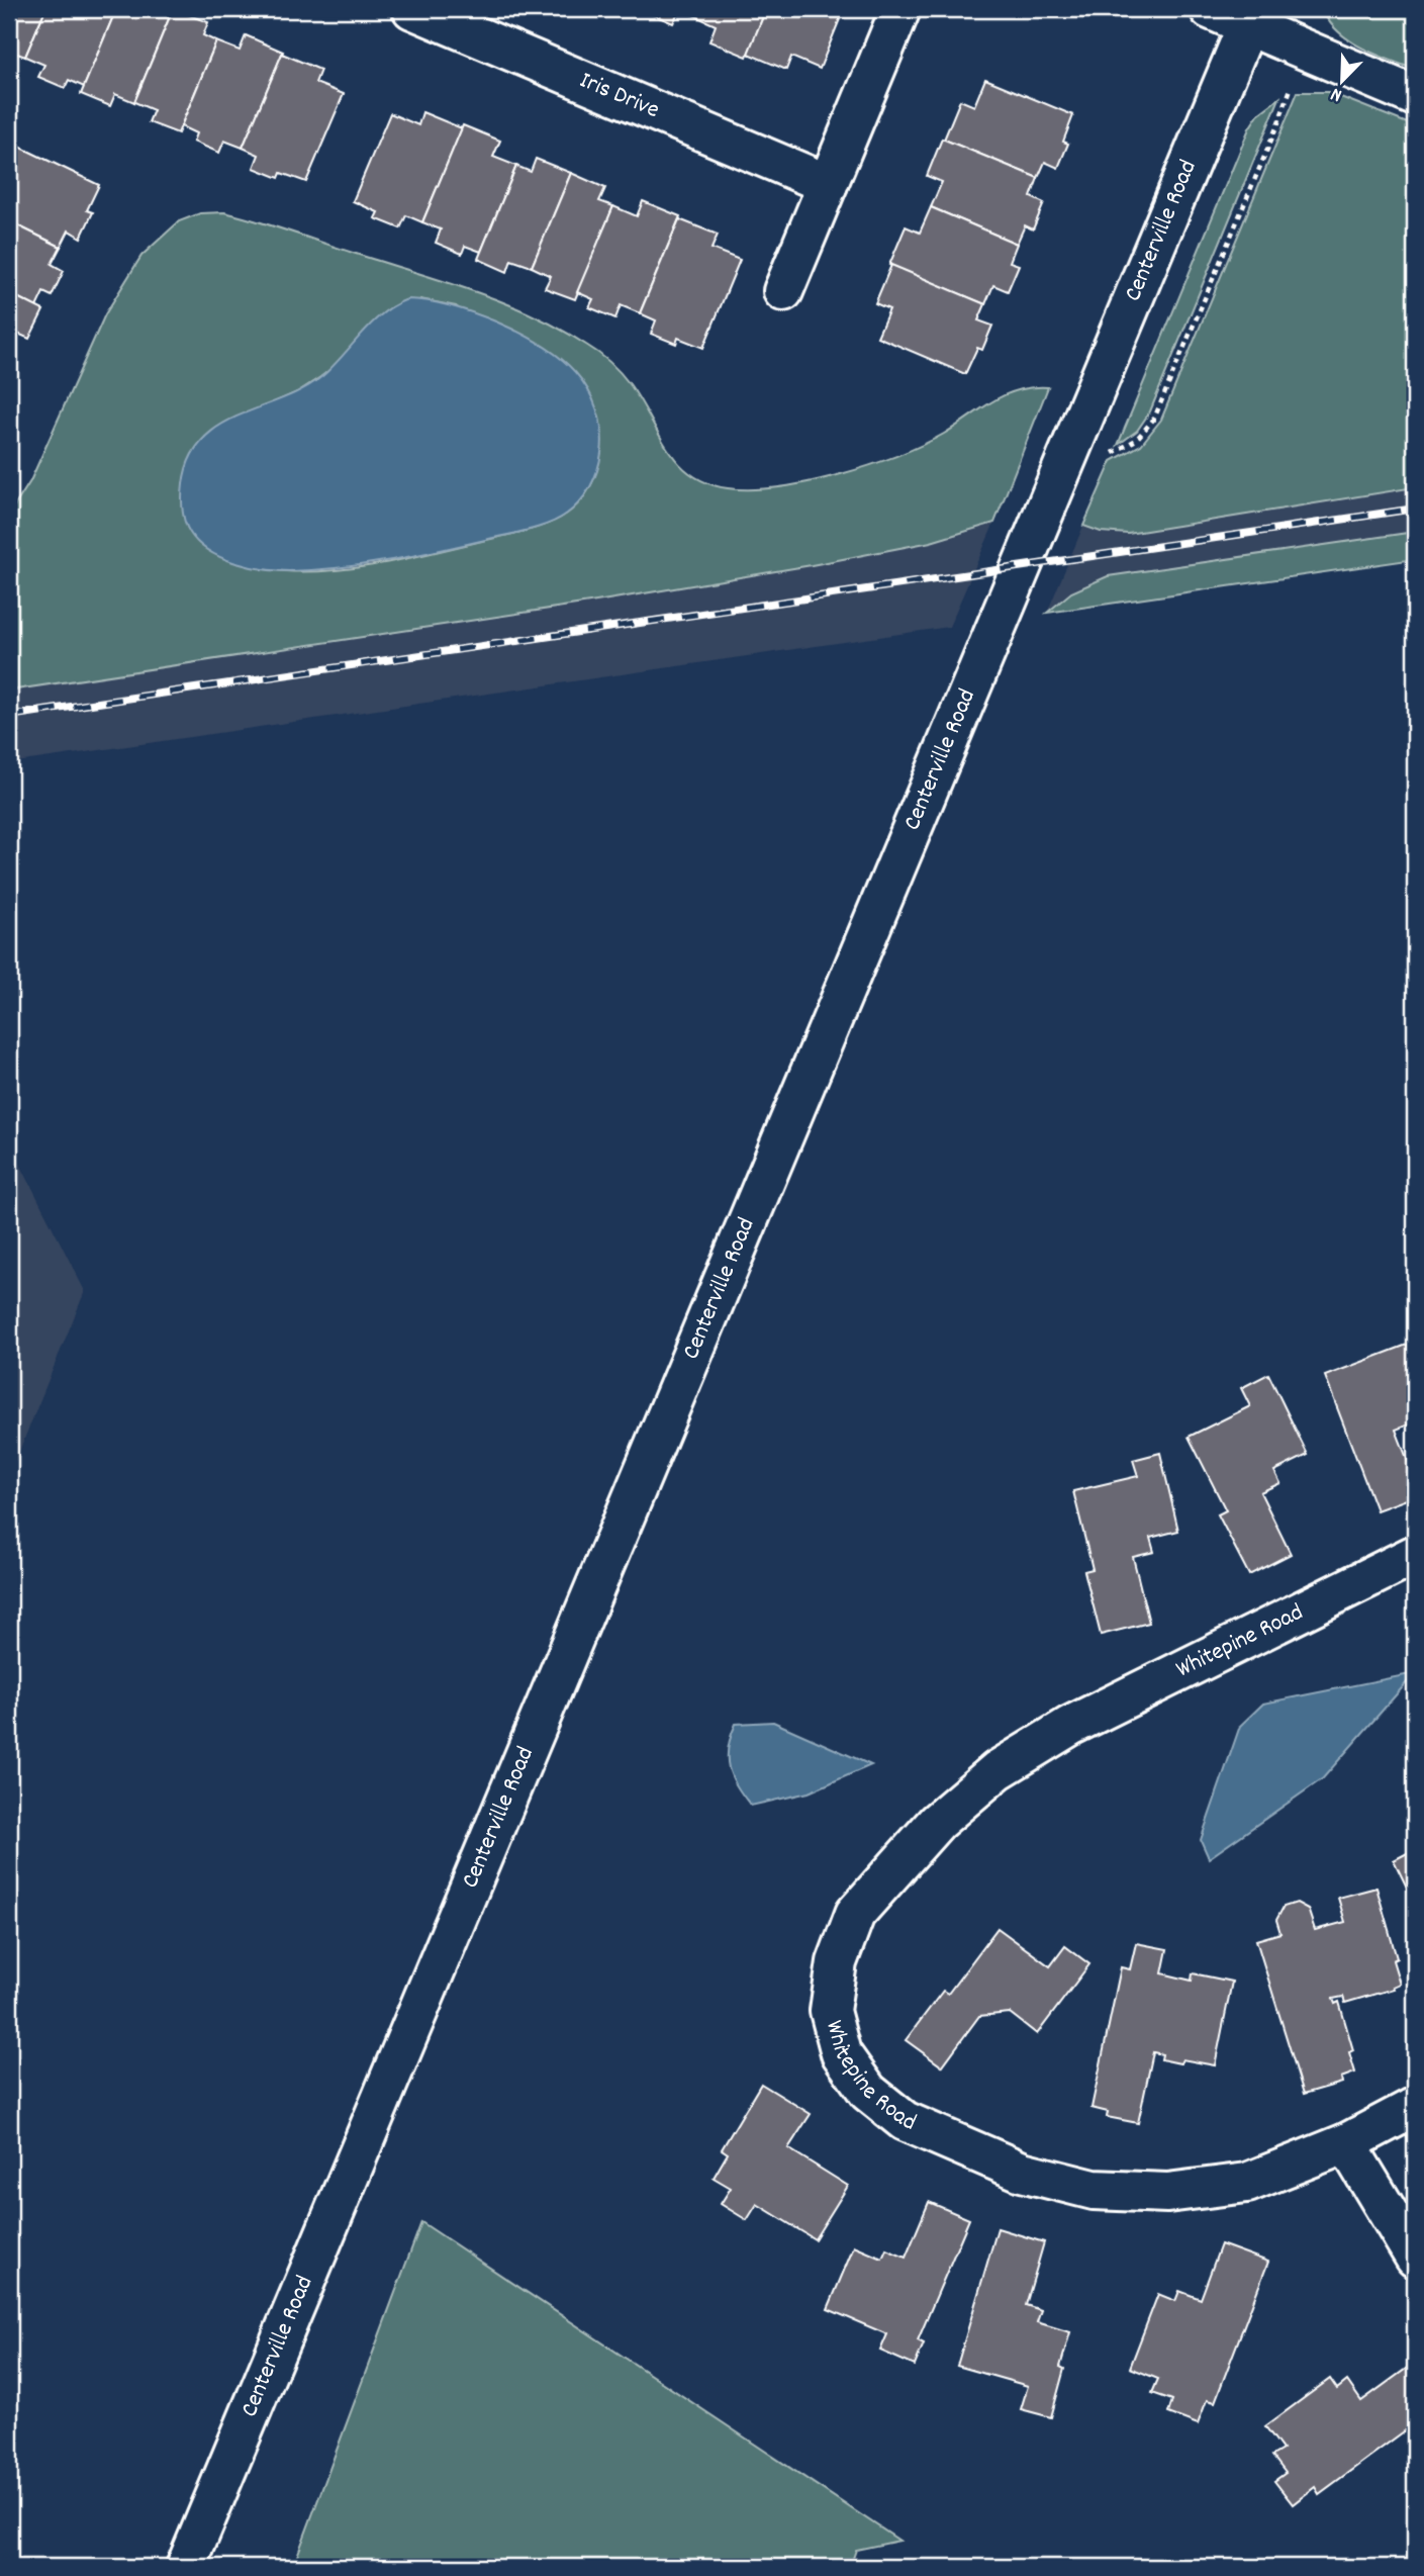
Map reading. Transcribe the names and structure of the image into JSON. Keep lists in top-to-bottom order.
{
  "streets": {
    "main road": ["Iris Drive", "Centerville Road", "Whitepine Road"]
  },
  "north": "bottom left"
}
